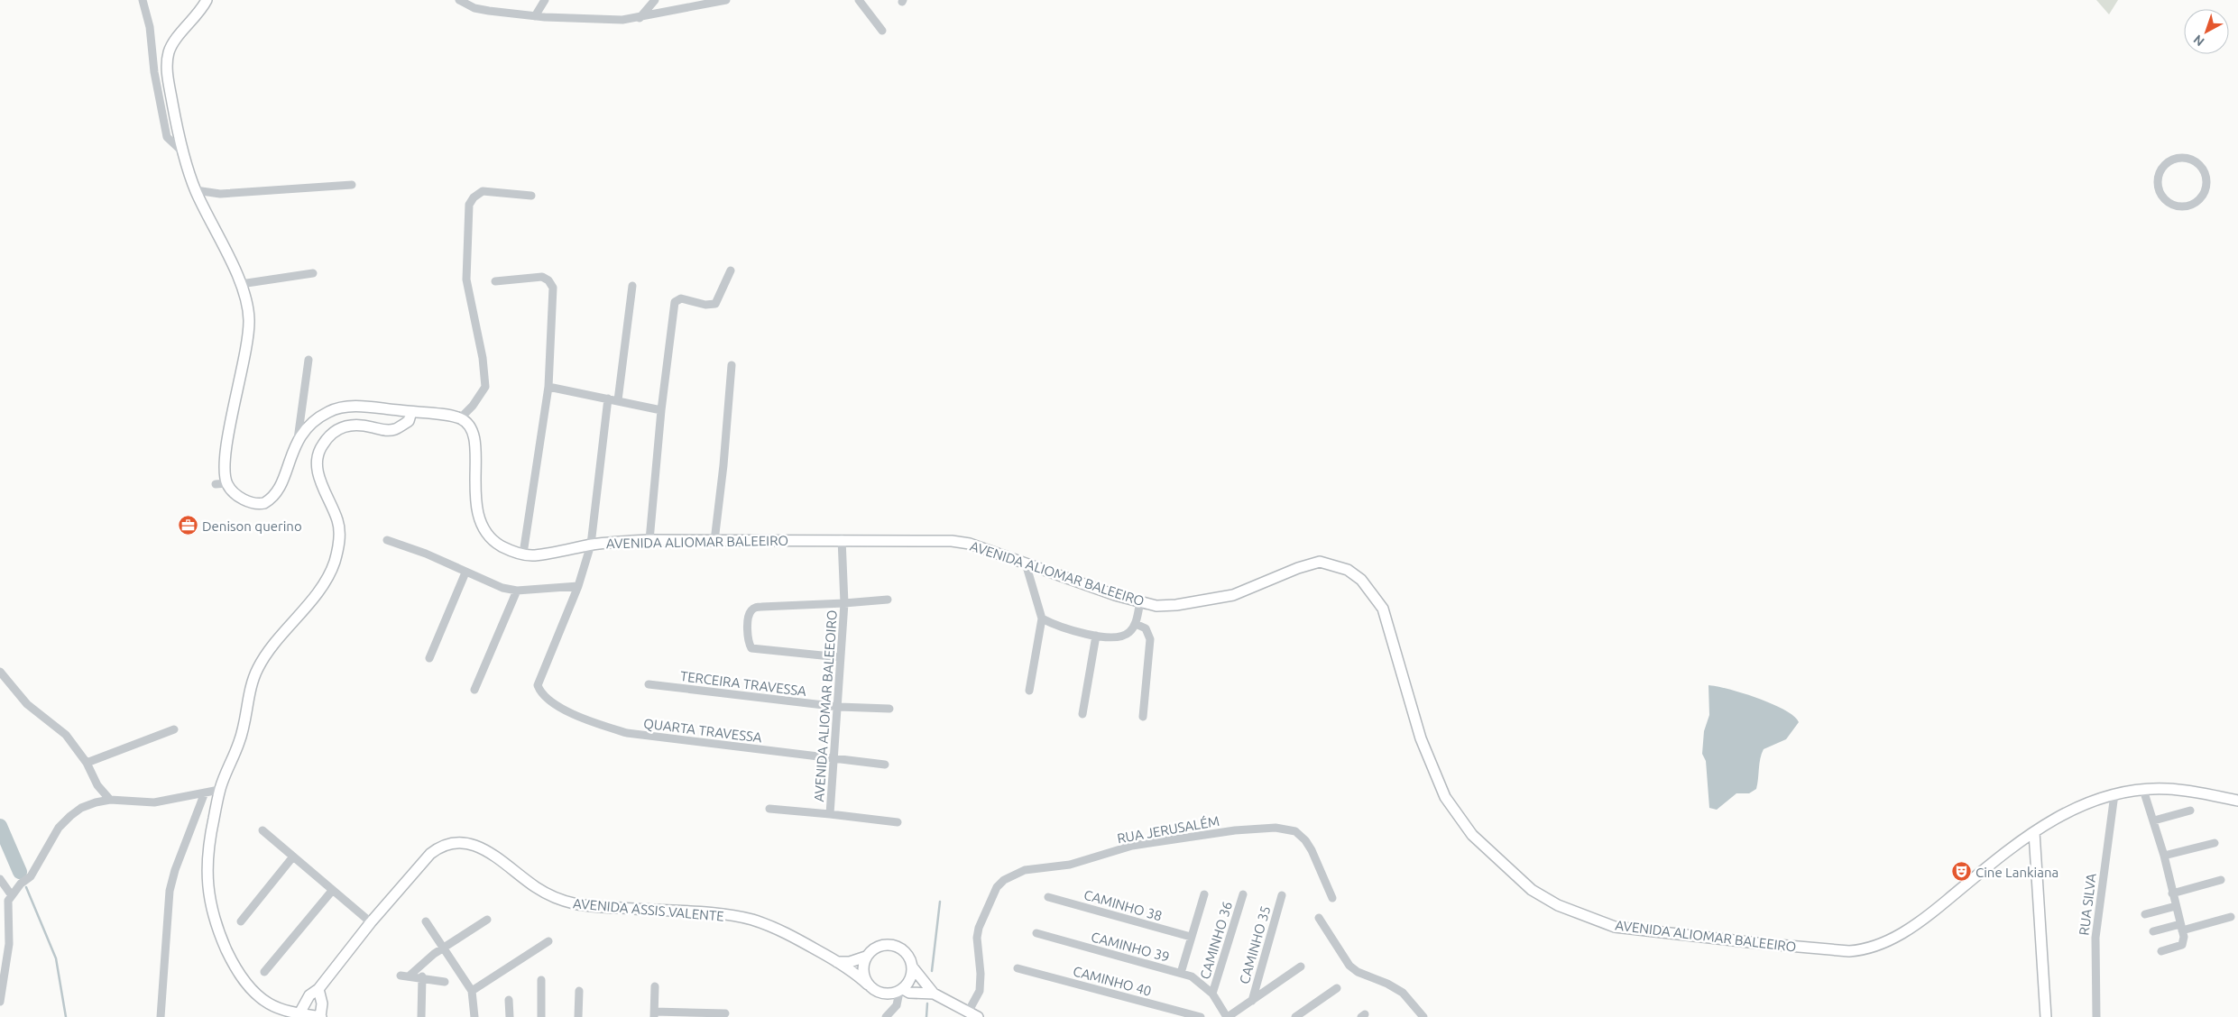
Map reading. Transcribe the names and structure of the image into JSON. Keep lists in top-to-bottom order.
{
  "streets": {
    "main road": ["AVENIDA ALIOMAR BALEEIRO", "AVENIDA ASSIS VALENTE"],
    "street": [
      "TERCEIRA TRAVESSA",
      "AVENIDA ALIOMAR BALEEOIRO",
      "QUARTA TRAVESSA",
      "RUA JERUSALÉM",
      "RUA SILVA",
      "CAMINHO 38",
      "CAMINHO 36",
      "CAMINHO 35",
      "CAMINHO 39",
      "CAMINHO 40"
    ]
  },
  "crossings": [
    ["AVENIDA ALIOMAR BALEEIRO", "AVENIDA ALIOMAR BALEEOIRO"],
    ["AVENIDA ALIOMAR BALEEIRO", "RUA SILVA"],
    ["TERCEIRA TRAVESSA", "AVENIDA ALIOMAR BALEEOIRO"],
    ["AVENIDA ALIOMAR BALEEOIRO", "QUARTA TRAVESSA"],
    ["CAMINHO 36", "CAMINHO 39"],
    ["CAMINHO 35", "CAMINHO 39"]
  ],
  "places": {
    "office": ["Denison querino"],
    "theatre": ["Cine Lankiana"]
  },
  "north": "bottom left"
}
